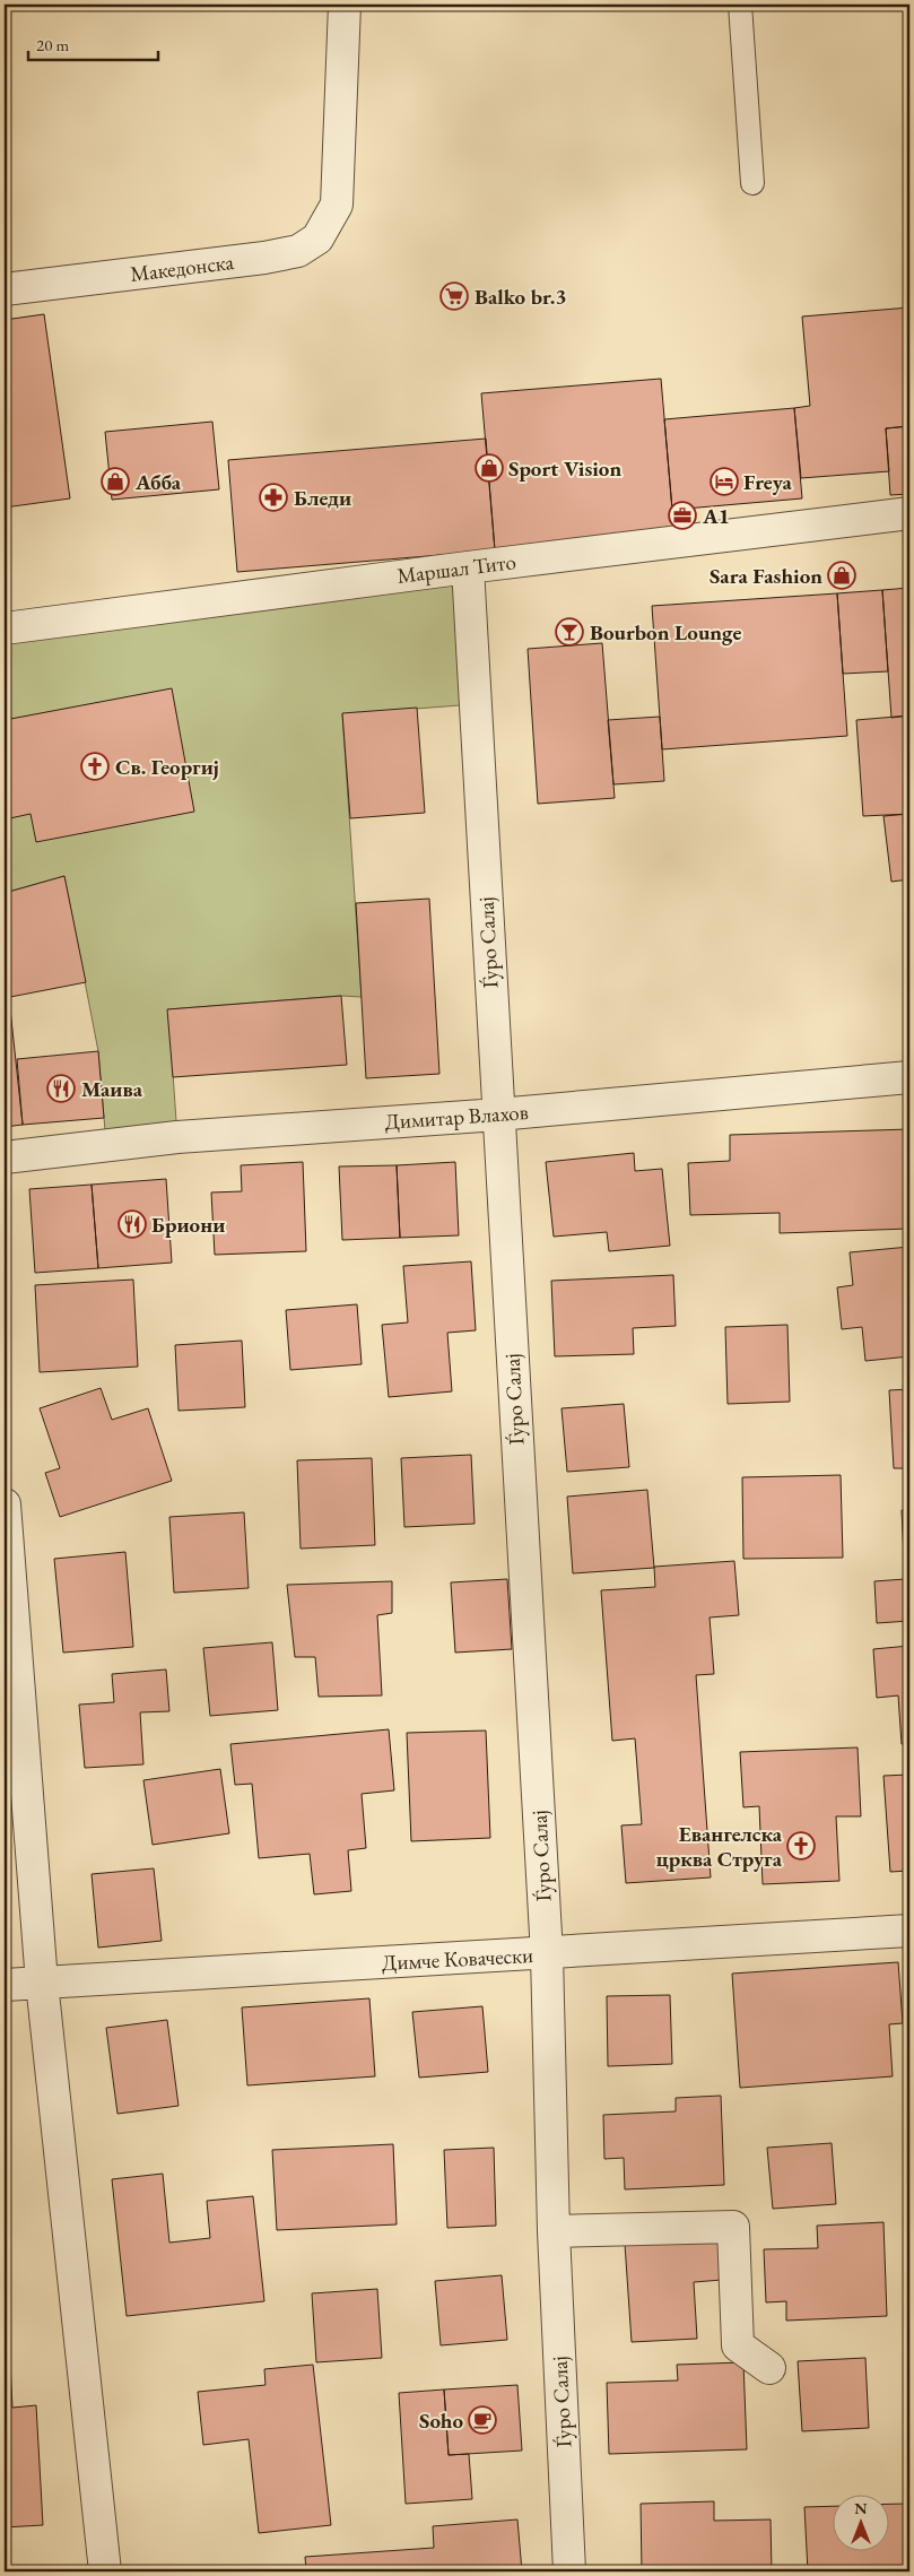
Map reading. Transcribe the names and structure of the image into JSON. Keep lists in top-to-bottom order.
{
  "streets": {
    "street": [
      "Македонска",
      "Маршал Тито",
      "Ѓуро Салај",
      "Димитар Влахов",
      "Димче Ковачески"
    ]
  },
  "crossings": [
    ["Маршал Тито", "Ѓуро Салај"],
    ["Ѓуро Салај", "Димитар Влахов"],
    ["Ѓуро Салај", "Димче Ковачески"]
  ],
  "places": {
    "supermarket": ["Balko br.3"],
    "shop": ["Sport Vision", "Абба", "Sara Fashion"],
    "hotel": ["Freya"],
    "pharmacy": ["Бледи"],
    "office": ["A1"],
    "bar": ["Bourbon Lounge"],
    "church": ["Св. Георгиј", "Евангелска црква Струга"],
    "restaurant": ["Маива", "Бриони"],
    "cafe": ["Soho"]
  },
  "scale_bar": "20 m",
  "north": "top"
}
